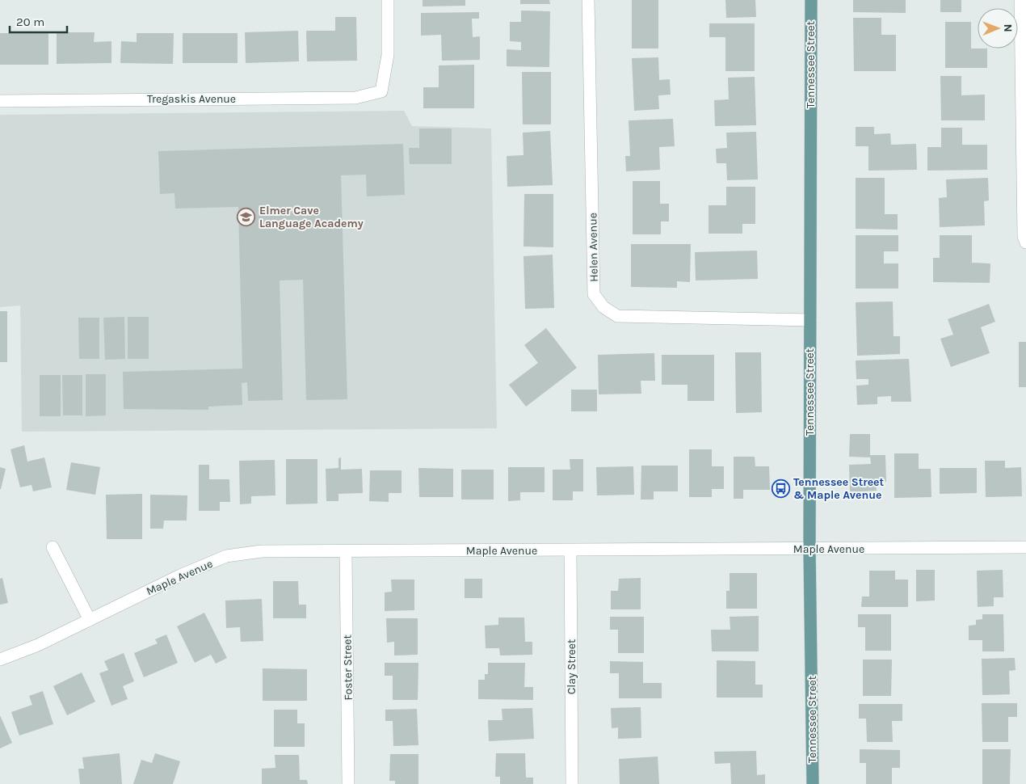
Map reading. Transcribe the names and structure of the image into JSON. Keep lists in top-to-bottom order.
{
  "streets": {
    "main road": ["Tennessee Street"],
    "street": [
      "Tregaskis Avenue",
      "Helen Avenue",
      "Maple Avenue",
      "Clay Street",
      "Foster Street"
    ]
  },
  "crossings": [
    ["Tennessee Street", "Helen Avenue"],
    ["Tennessee Street", "Maple Avenue"],
    ["Maple Avenue", "Clay Street"],
    ["Maple Avenue", "Foster Street"]
  ],
  "places": {
    "school or university": ["Elmer Cave Language Academy"],
    "bus stop": ["Tennessee Street & Maple Avenue"]
  },
  "scale_bar": "20 m",
  "north": "right"
}
